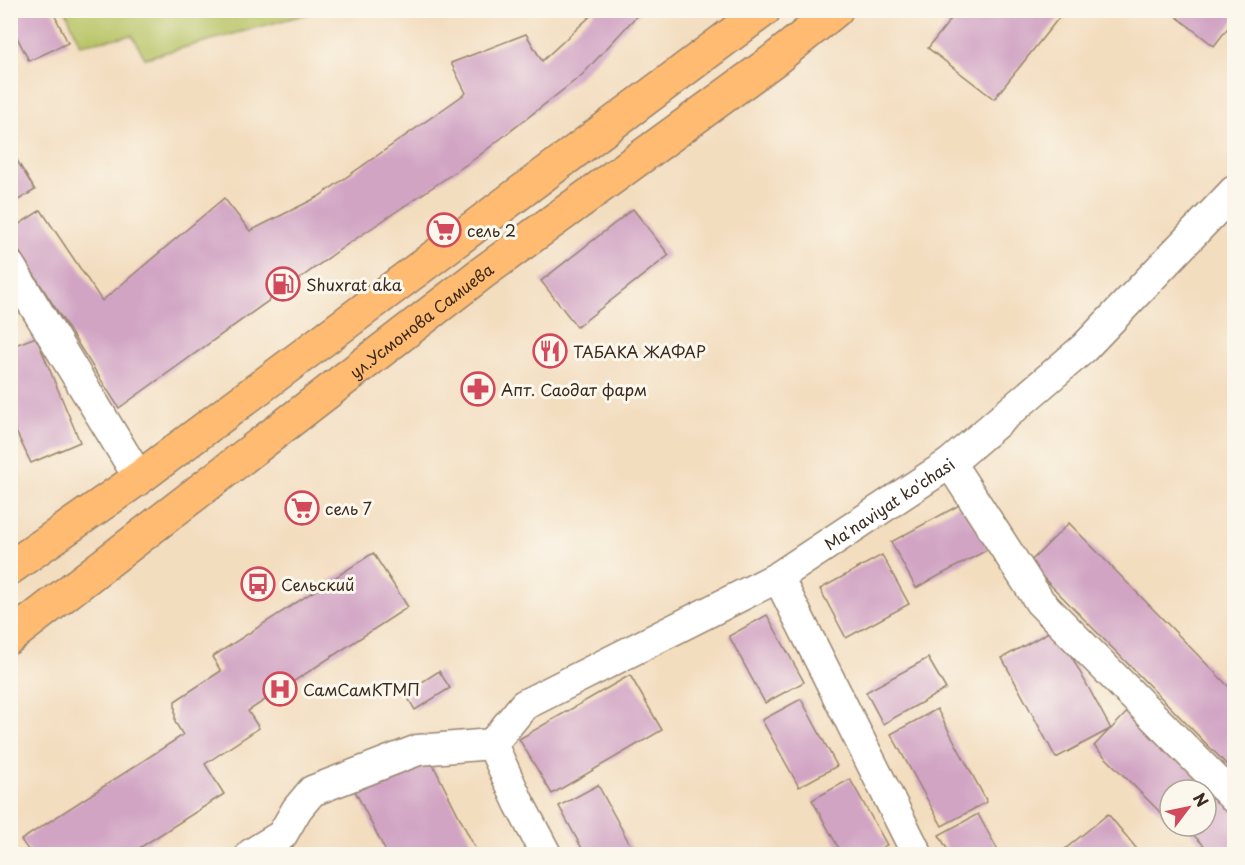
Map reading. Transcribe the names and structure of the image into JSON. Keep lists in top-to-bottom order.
{
  "streets": {
    "main road": ["ул.Усмонова Самиева"],
    "street": ["Ma'naviyat ko'chasi"]
  },
  "places": {
    "supermarket": ["сель 2", "сель 7"],
    "fuel station": ["Shuxrat aka"],
    "restaurant": ["ТАБАКА ЖАФАР"],
    "pharmacy": ["Апт. Саодат фарм"],
    "bus stop": ["Сельский"],
    "hospital": ["СамСамКТМП"]
  },
  "north": "top right"
}
